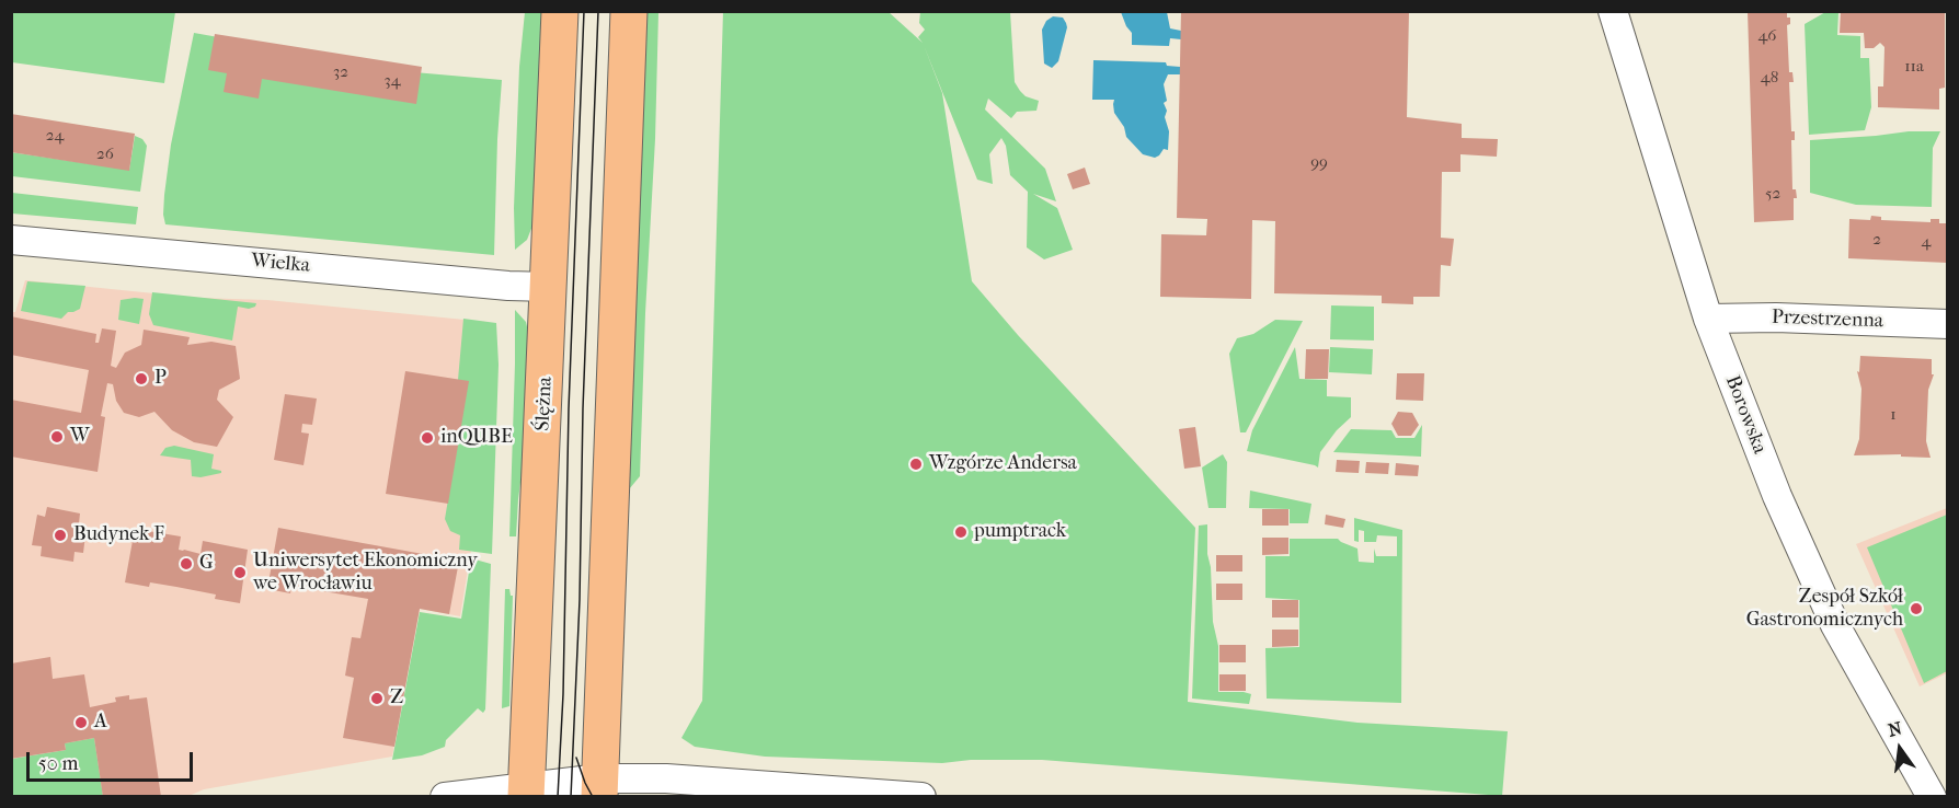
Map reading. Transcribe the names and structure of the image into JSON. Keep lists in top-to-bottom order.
{
  "streets": {
    "main road": ["Ślężna"],
    "street": ["Wielka", "Przestrzenna", "Borowska"]
  },
  "crossings": [
    ["Wielka", "Ślężna"],
    ["Przestrzenna", "Borowska"]
  ],
  "places": [
    "P",
    "W",
    "inQUBE",
    "Wzgórze Andersa",
    "pumptrack",
    "Budynek F",
    "G",
    "Uniwersytet Ekonomiczny we Wrocławiu",
    "Zespół Szkół Gastronomicznych",
    "Z",
    "A"
  ],
  "house_numbers": [
    "46",
    "11a",
    "32",
    "48",
    "34",
    "24",
    "26",
    "99",
    "52",
    "2",
    "4",
    "1"
  ],
  "scale_bar": "50 m",
  "north": "top"
}
